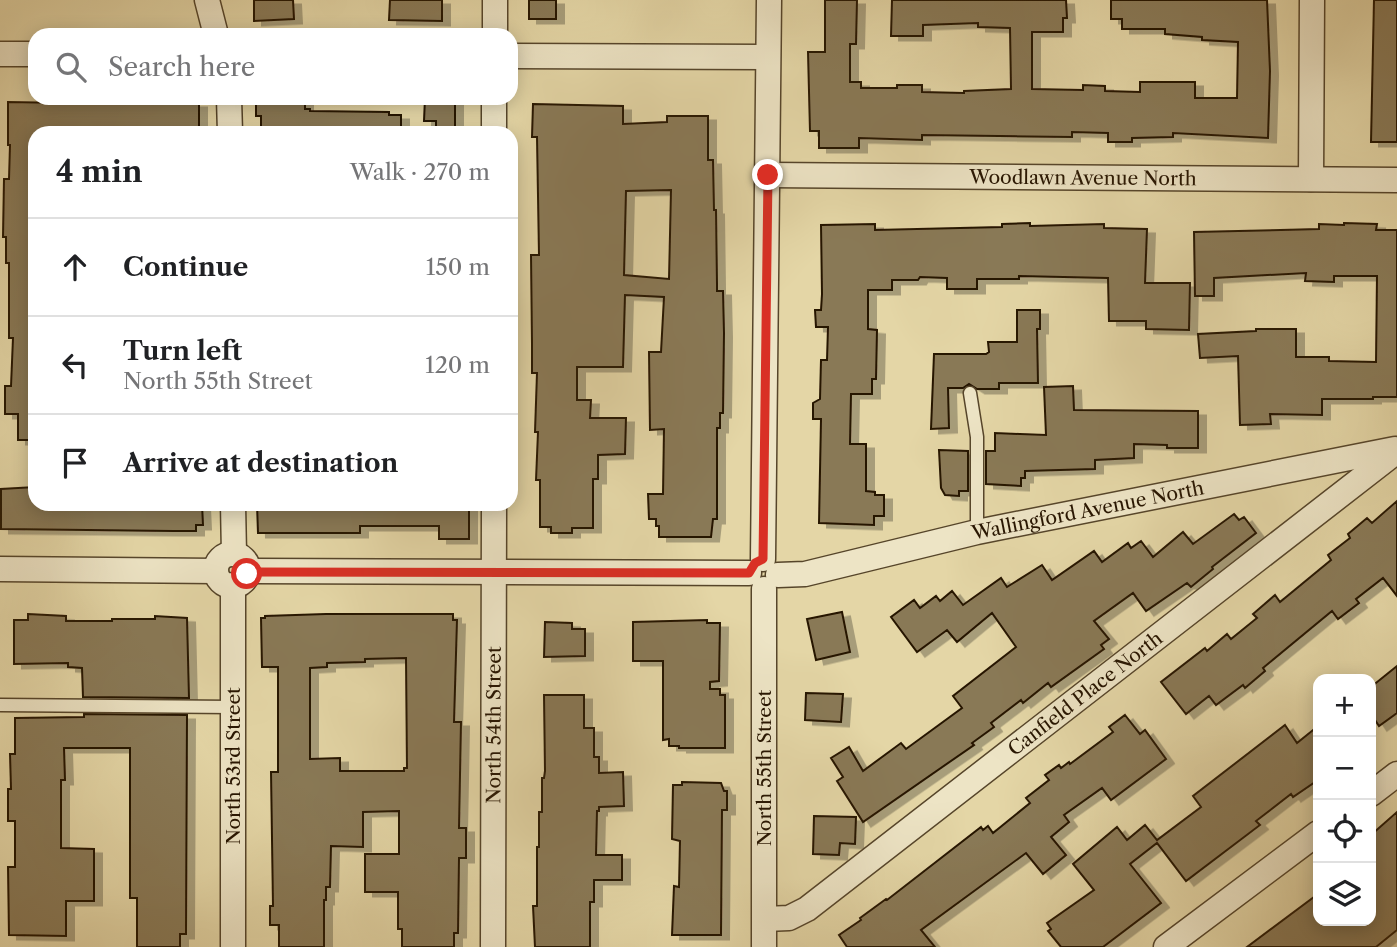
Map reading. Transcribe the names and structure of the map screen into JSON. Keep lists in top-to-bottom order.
{
  "streets": {
    "street": [
      "Woodlawn Avenue North",
      "Wallingford Avenue North",
      "Canfield Place North",
      "North 54th Street",
      "North 53rd Street",
      "North 55th Street"
    ]
  },
  "crossings": [
    ["Woodlawn Avenue North", "North 55th Street"],
    ["Wallingford Avenue North", "Canfield Place North"],
    ["Wallingford Avenue North", "North 54th Street"],
    ["Wallingford Avenue North", "North 53rd Street"],
    ["Wallingford Avenue North", "North 55th Street"],
    ["Canfield Place North", "North 55th Street"]
  ],
  "page": {
    "search": "Search here",
    "heading": ["4 min", "Walk · 270 m"],
    "list": [
      ["Continue", "150 m"],
      ["Turn left", "North 55th Street", "120 m"],
      "Arrive at destination"
    ],
    "map_buttons": ["+", "−"]
  }
}
